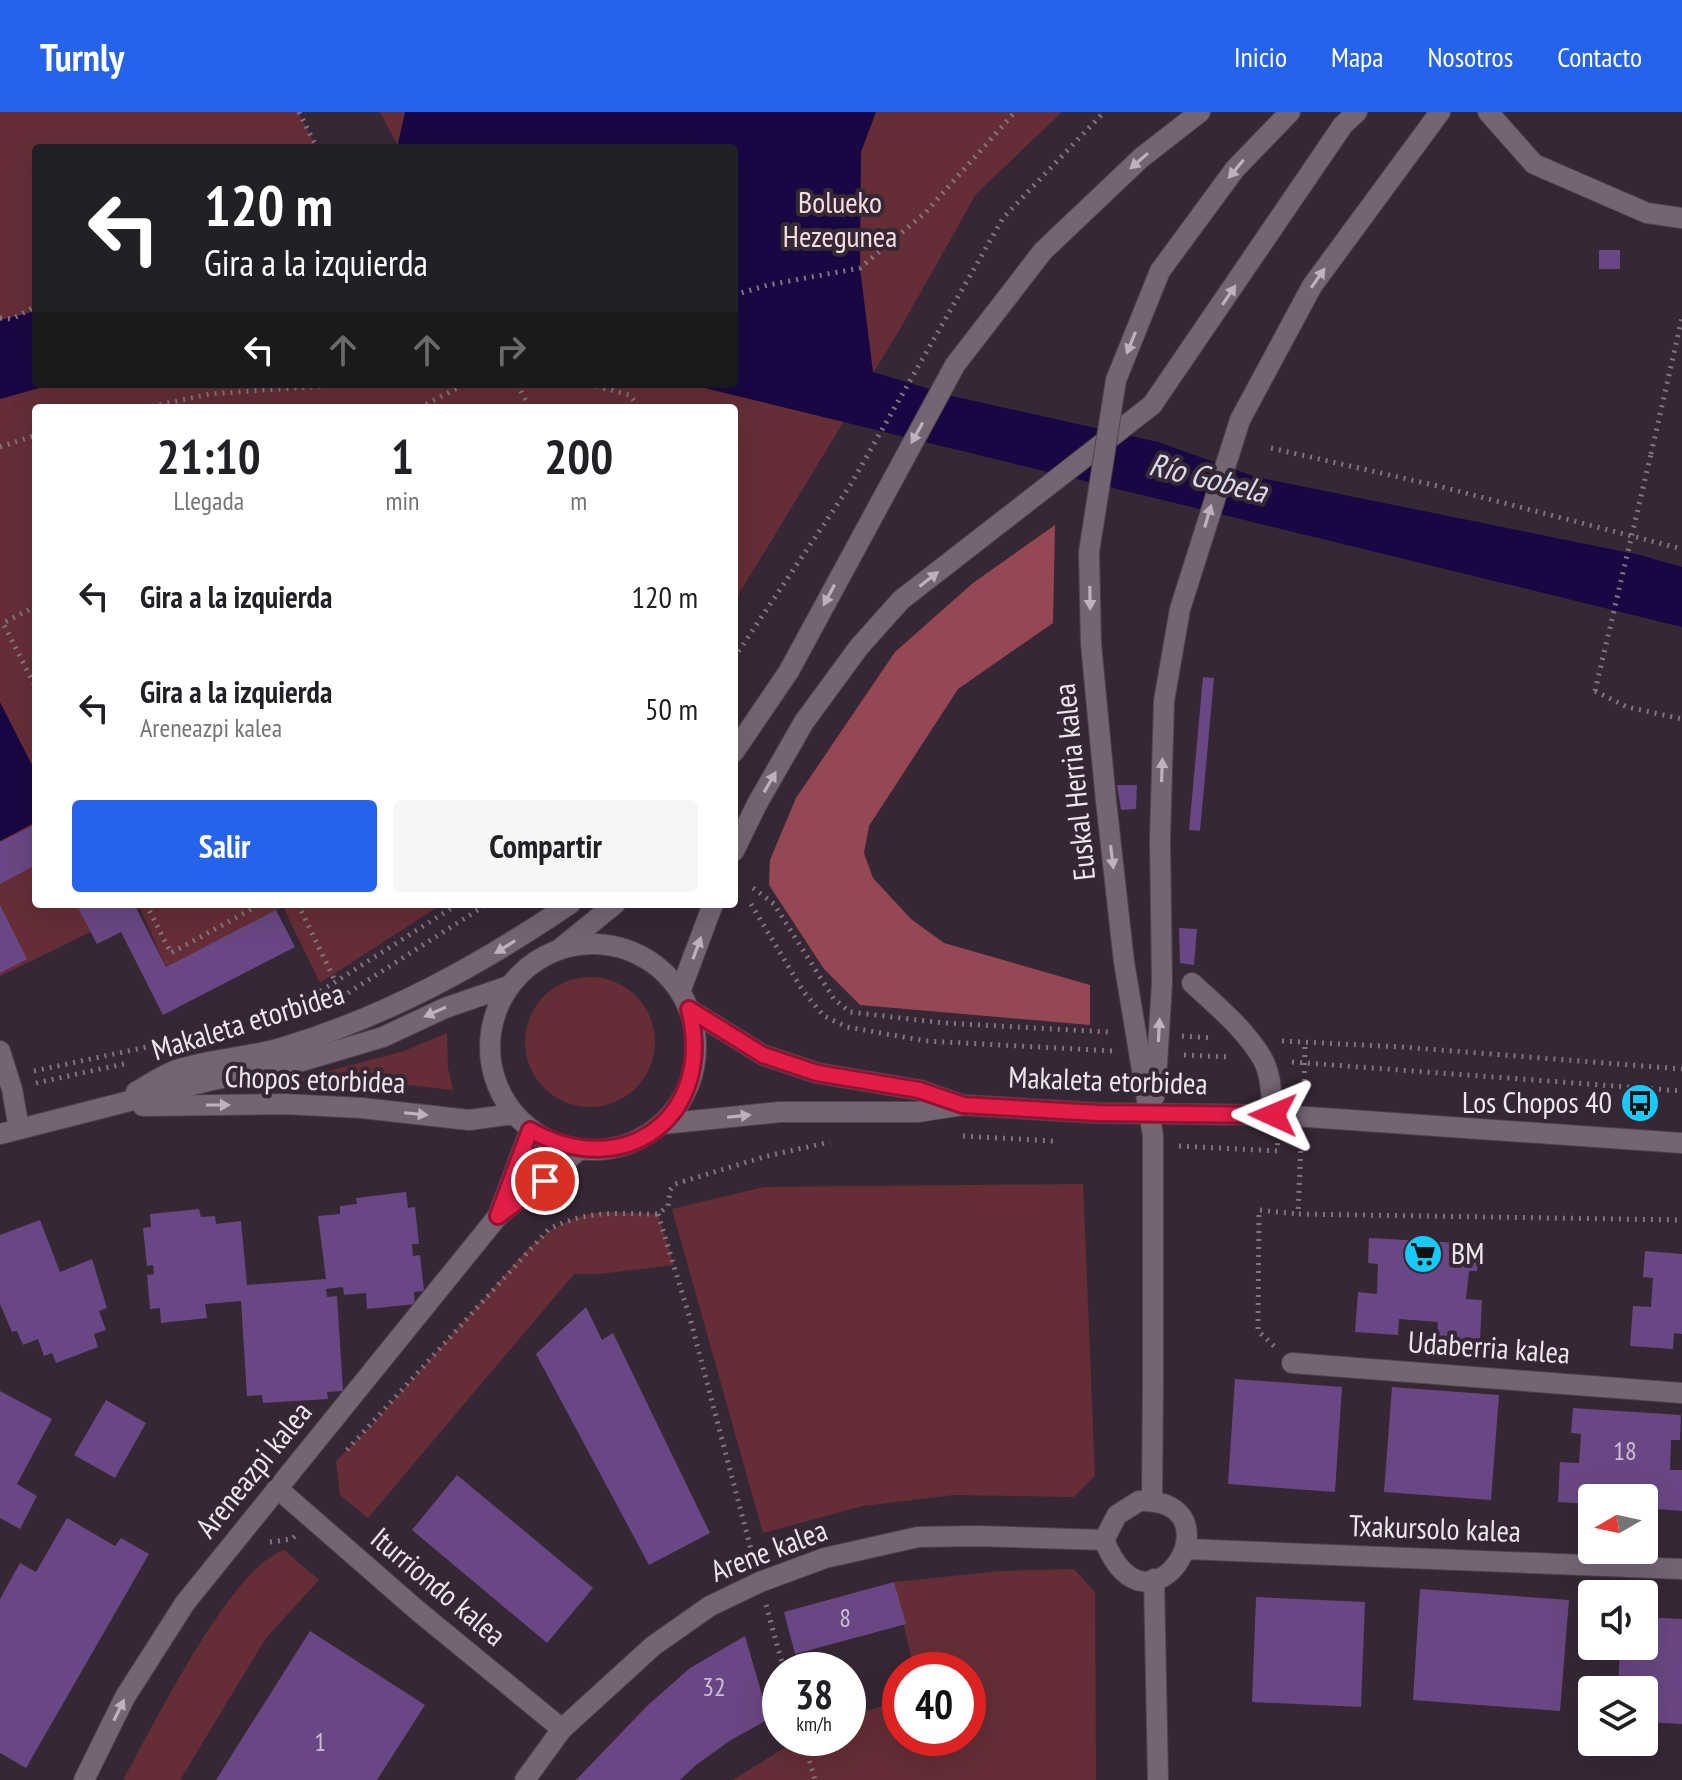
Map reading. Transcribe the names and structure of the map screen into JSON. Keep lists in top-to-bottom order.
{
  "streets": {
    "street": [
      "Euskal Herria kalea",
      "Makaleta etorbidea",
      "Chopos etorbidea",
      "Udaberria kalea",
      "Areneazpi kalea",
      "Txakursolo kalea",
      "Arene kalea",
      "Iturriondo kalea"
    ]
  },
  "crossings": [
    ["Euskal Herria kalea", "Txakursolo kalea"],
    ["Euskal Herria kalea", "Arene kalea"],
    ["Makaleta etorbidea", "Chopos etorbidea"],
    ["Makaleta etorbidea", "Areneazpi kalea"],
    ["Chopos etorbidea", "Areneazpi kalea"],
    ["Areneazpi kalea", "Iturriondo kalea"],
    ["Txakursolo kalea", "Arene kalea"],
    ["Arene kalea", "Iturriondo kalea"]
  ],
  "one_way": ["Chopos etorbidea", "Areneazpi kalea"],
  "water": ["Río Gobela"],
  "parks": ["Bolueko Hezegunea"],
  "places": {
    "bus stop": ["Los Chopos 40"],
    "supermarket": ["BM"]
  },
  "house_numbers": [
    "18",
    "8",
    "32",
    "1"
  ],
  "north": "left",
  "page": {
    "header": "Turnly",
    "nav": [
      "Inicio",
      "Mapa",
      "Nosotros",
      "Contacto"
    ],
    "turn": ["120 m", "Gira a la izquierda"],
    "eta": [
      "21:10",
      "Llegada",
      "1",
      "min",
      "200",
      "m"
    ],
    "list": [
      {
        "name": "Gira a la izquierda",
        "value": "120 m"
      },
      {
        "name": "Gira a la izquierda",
        "note": "Areneazpi kalea",
        "value": "50 m"
      }
    ],
    "buttons": ["Salir", "Compartir"],
    "speed": "38 km/h",
    "limit": "40"
  }
}
